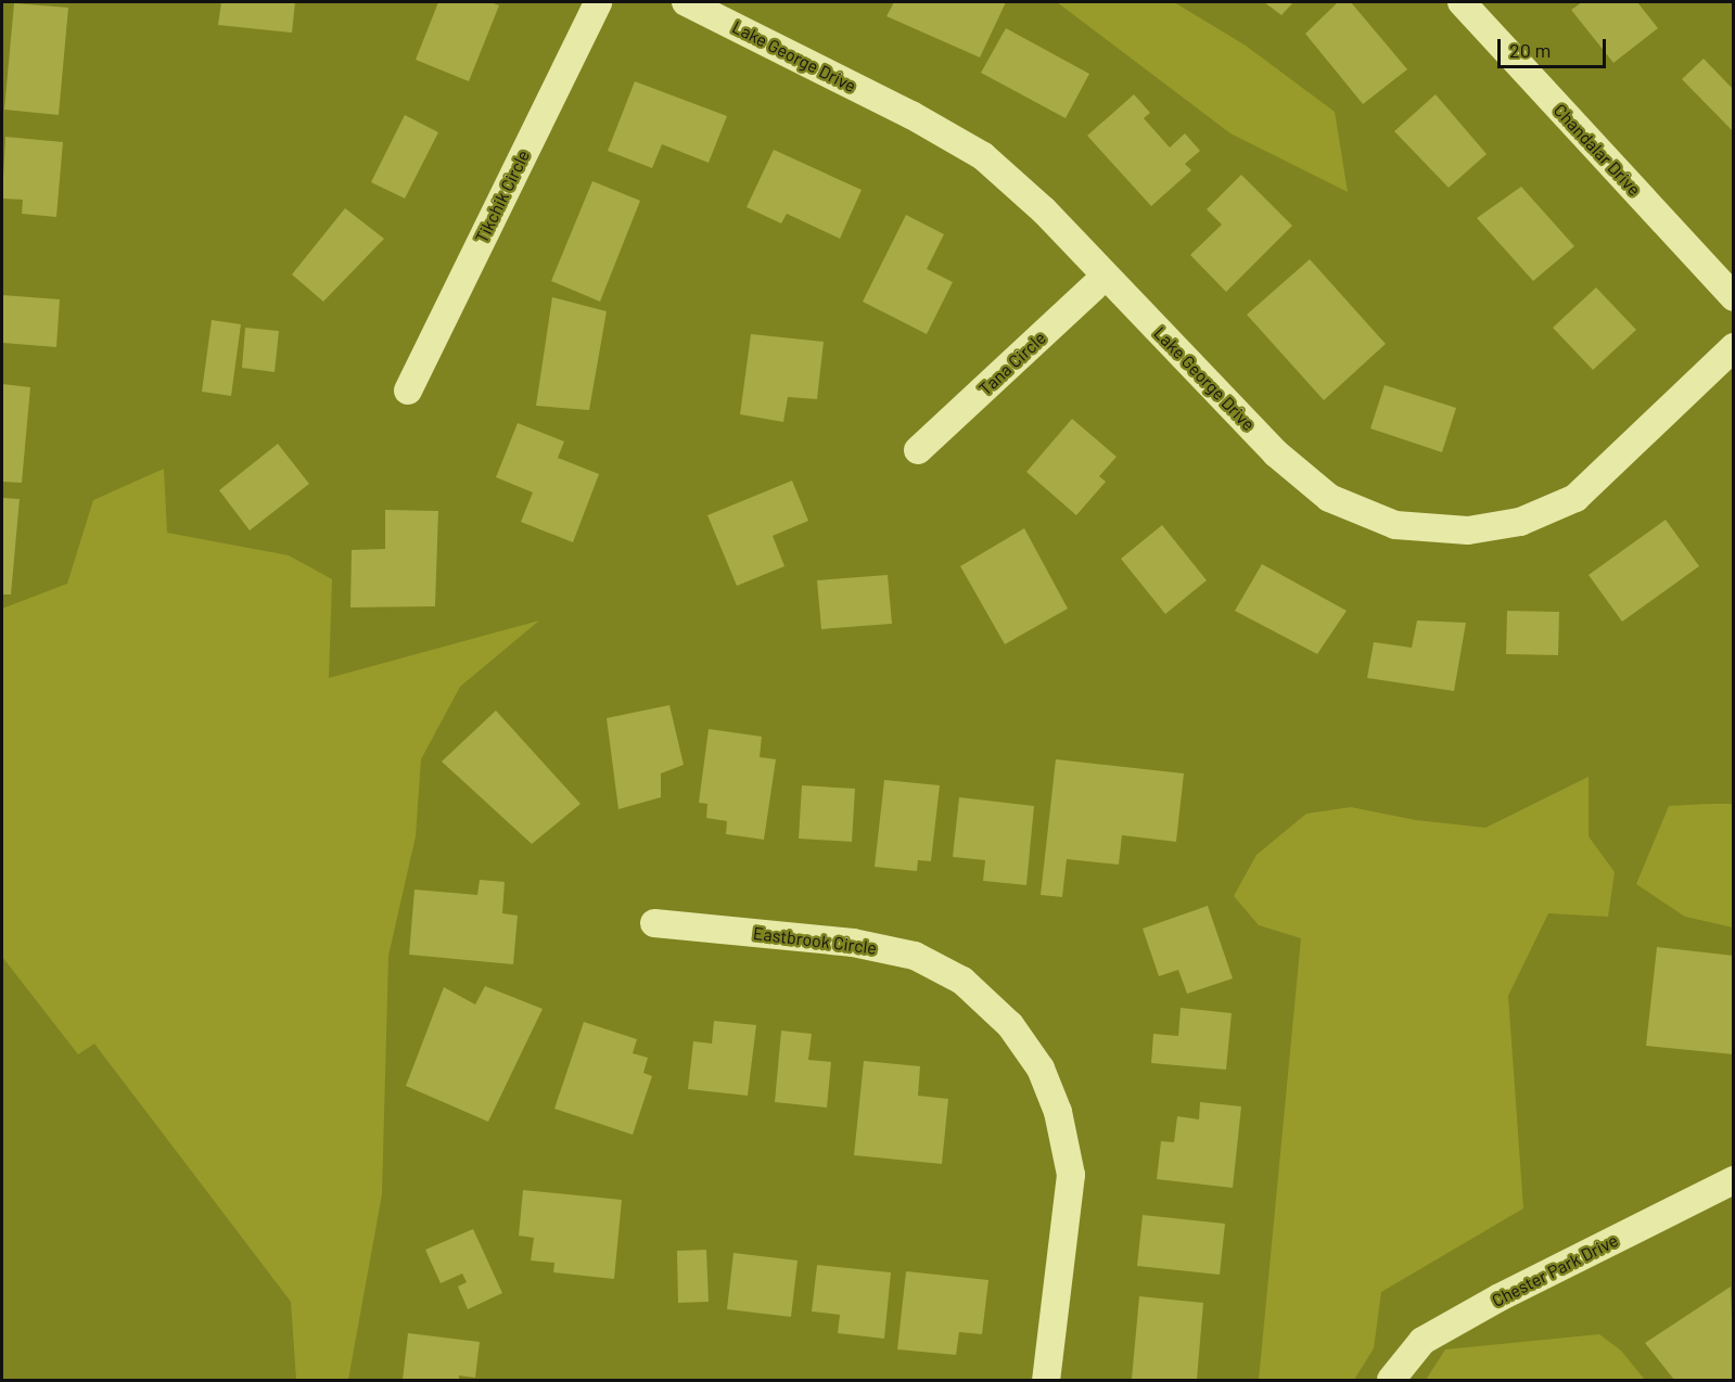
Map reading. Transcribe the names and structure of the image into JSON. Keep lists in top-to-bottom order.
{
  "streets": {
    "street": [
      "Lake George Drive",
      "Chandalar Drive",
      "Tikchik Circle",
      "Tana Circle",
      "Eastbrook Circle",
      "Chester Park Drive"
    ]
  },
  "crossings": [
    ["Lake George Drive", "Tana Circle"]
  ],
  "scale_bar": "20 m"
}
